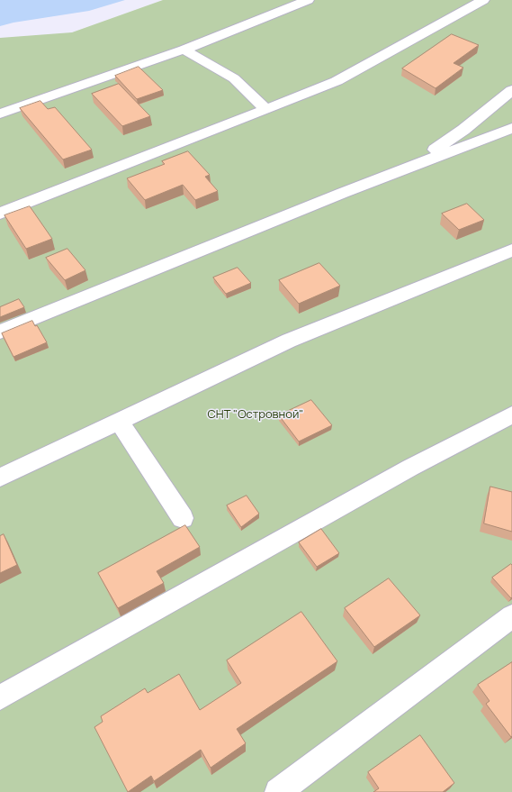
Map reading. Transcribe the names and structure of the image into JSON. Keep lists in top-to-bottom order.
{
  "parks": ["СНТ \"Островной\""]
}
